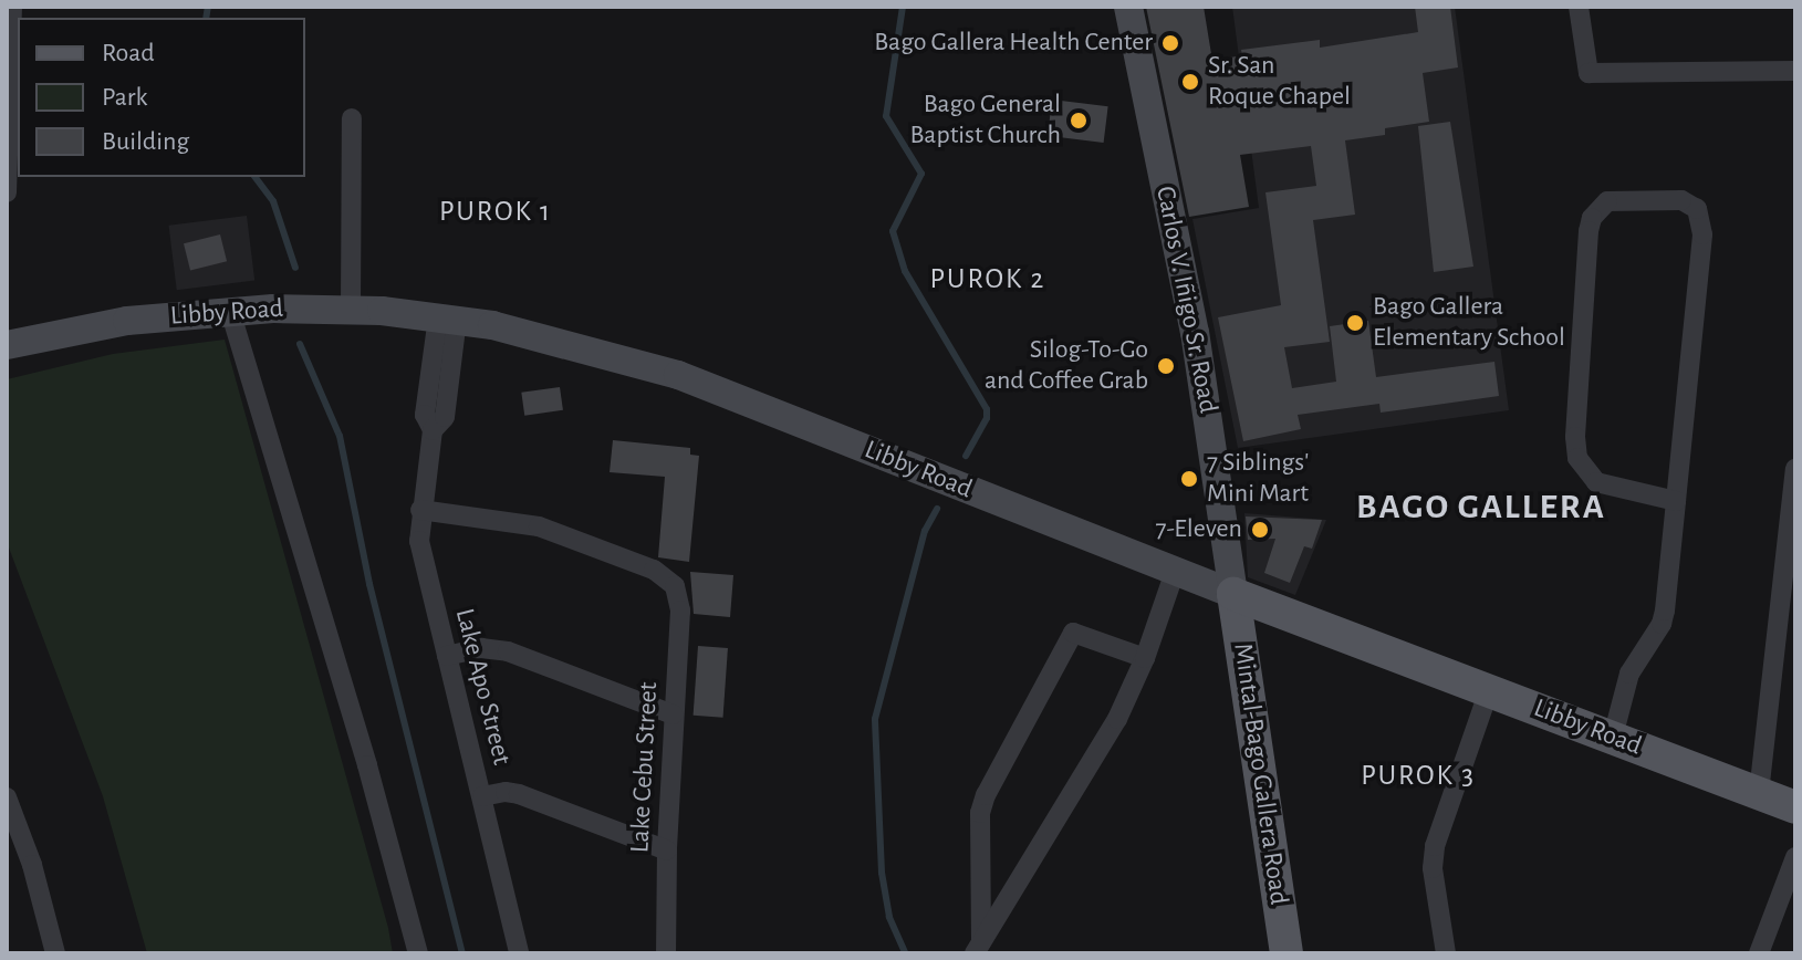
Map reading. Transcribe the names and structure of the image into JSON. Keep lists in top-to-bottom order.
{
  "streets": {
    "main road": ["Carlos V. Iñigo Sr. Road", "Libby Road", "Mintal-Bago Gallera Road"],
    "street": ["Lake Apo Street", "Lake Cebu Street"]
  },
  "crossings": [
    ["Carlos V. Iñigo Sr. Road", "Libby Road"],
    ["Carlos V. Iñigo Sr. Road", "Mintal-Bago Gallera Road"],
    ["Libby Road", "Lake Apo Street"],
    ["Libby Road", "Mintal-Bago Gallera Road"],
    ["Lake Apo Street", "Lake Cebu Street"]
  ],
  "districts": [
    "PUROK 1",
    "PUROK 2",
    "BAGO GALLERA",
    "PUROK 3"
  ],
  "places": [
    "Bago Gallera Health Center",
    "Sr. San Roque Chapel",
    "Bago General Baptist Church",
    "Bago Gallera Elementary School",
    "Silog-To-Go and Coffee Grab",
    "7 Siblings' Mini Mart",
    "7-Eleven"
  ],
  "legend": ["Road", "Park", "Building"]
}
